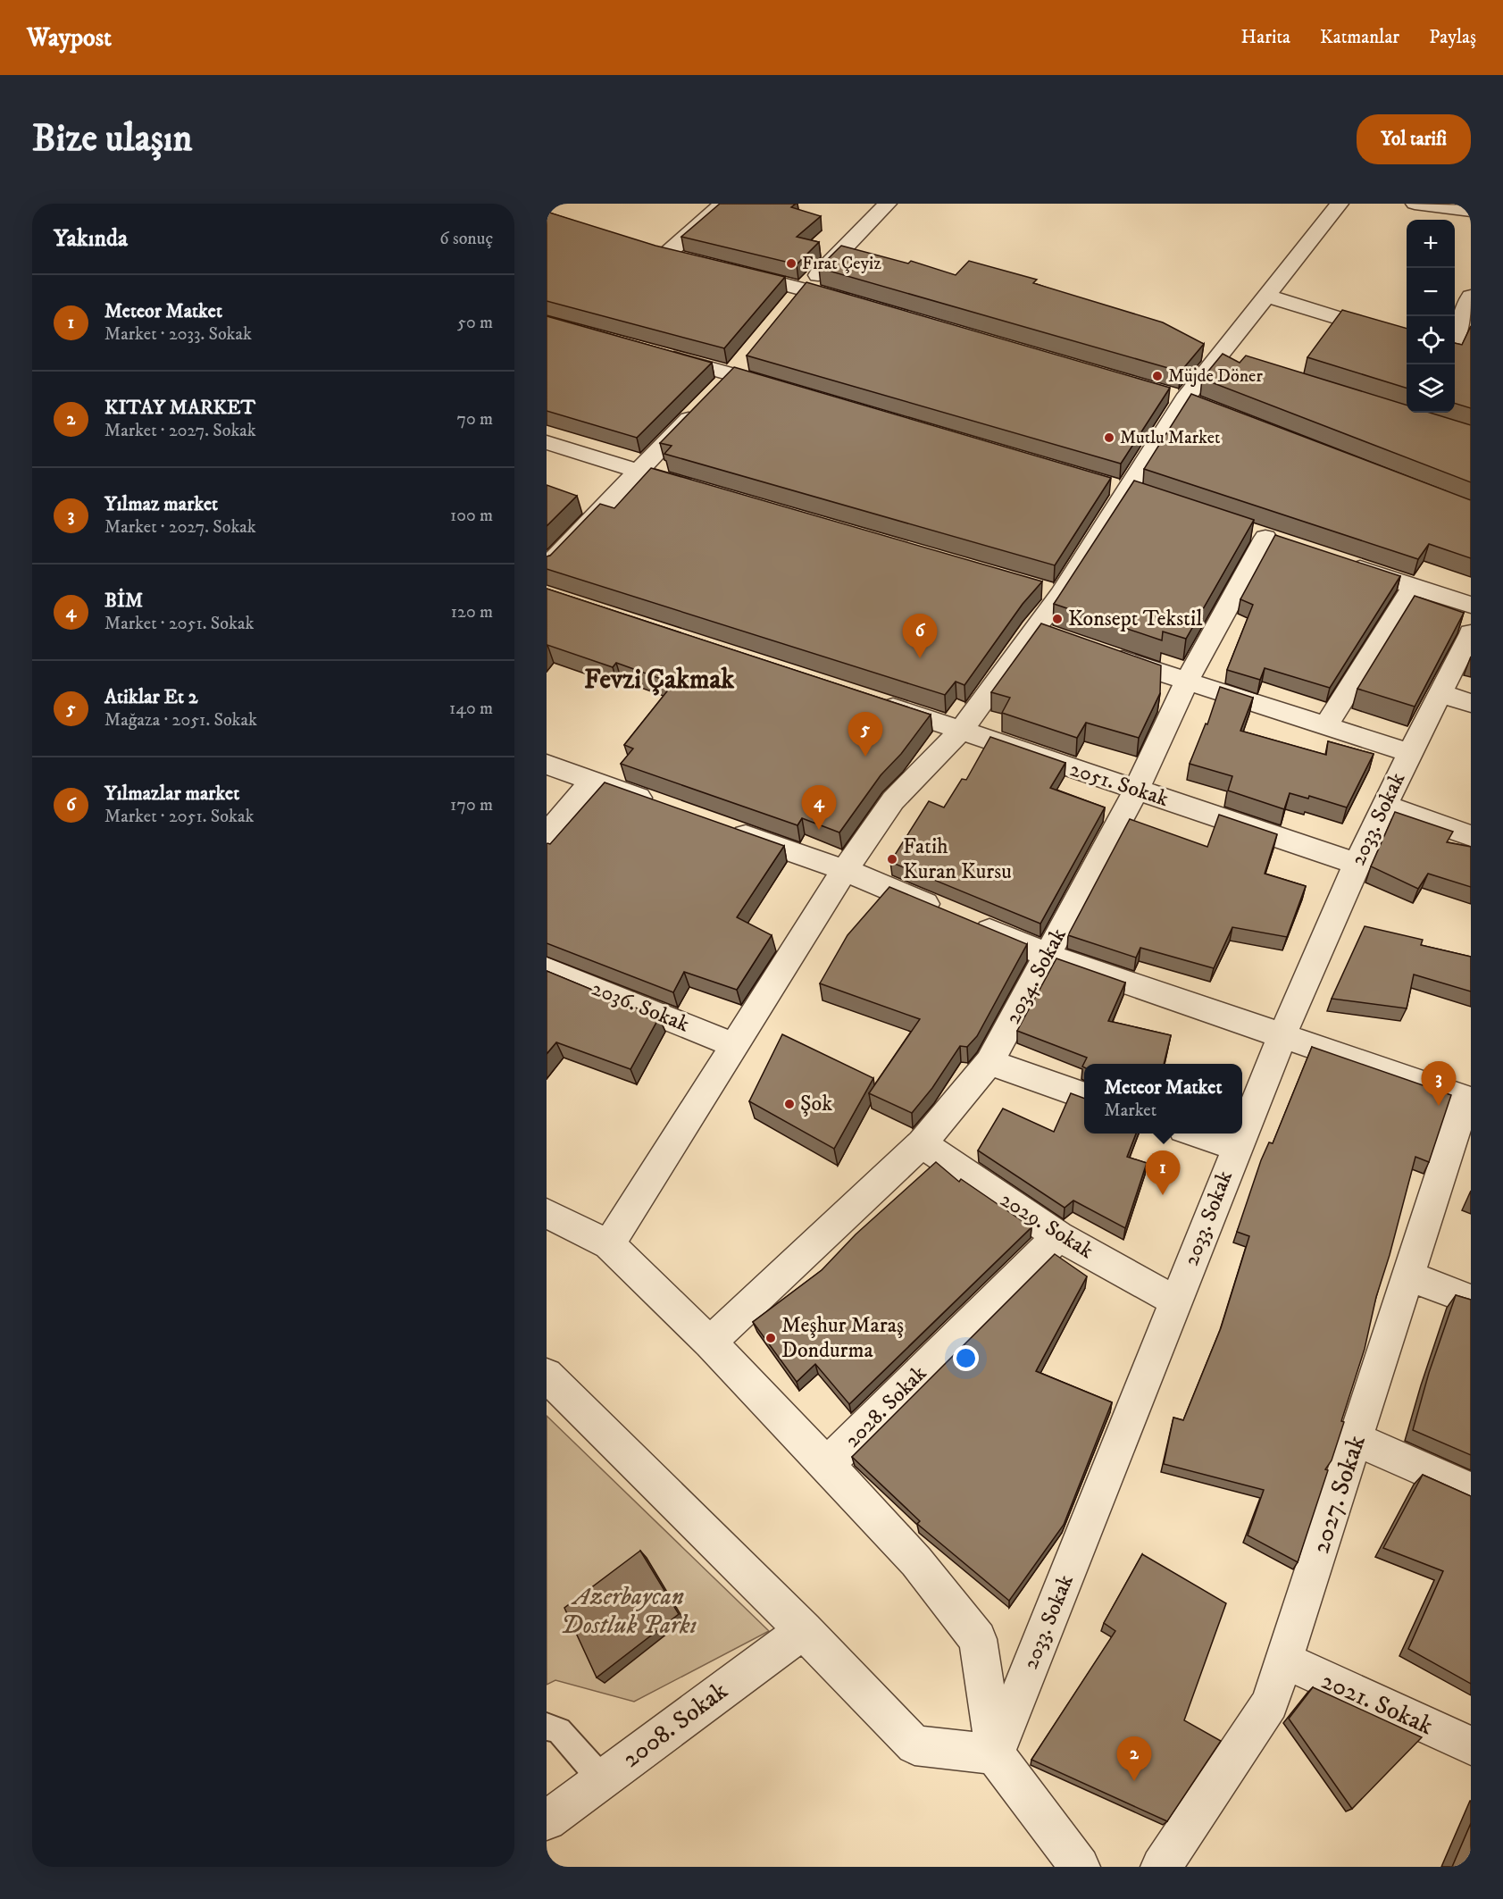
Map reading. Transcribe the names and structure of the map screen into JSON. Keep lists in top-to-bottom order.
{
  "streets": {
    "street": [
      "2051. Sokak",
      "2033. Sokak",
      "2034. Sokak",
      "2036. Sokak",
      "2029. Sokak",
      "2028. Sokak",
      "2027. Sokak",
      "2021. Sokak",
      "2008. Sokak"
    ]
  },
  "crossings": [
    ["2051. Sokak", "2033. Sokak"],
    ["2051. Sokak", "2034. Sokak"],
    ["2033. Sokak", "2029. Sokak"],
    ["2034. Sokak", "2029. Sokak"],
    ["2029. Sokak", "2028. Sokak"],
    ["2027. Sokak", "2021. Sokak"]
  ],
  "districts": ["Fevzi Çakmak"],
  "parks": ["Azerbaycan Dostluk Parkı"],
  "places": [
    "Fırat Çeyiz",
    "Müjde Döner",
    "Mutlu Market",
    "Konsept Tekstil",
    "Fatih Kuran Kursu",
    "Şok",
    "Meşhur Maraş Dondurma"
  ],
  "page": {
    "header": "Waypost",
    "nav": ["Harita", "Katmanlar", "Paylaş"],
    "buttons": "Yol tarifi",
    "title": "Bize ulaşın",
    "heading": ["Yakında", "6 sonuç"],
    "map_buttons": ["+", "−"],
    "list": [
      {
        "mark": "1",
        "name": "Meteor Matket",
        "note": "Market · 2033. Sokak",
        "value": "50 m"
      },
      {
        "mark": "2",
        "name": "KITAY MARKET",
        "note": "Market · 2027. Sokak",
        "value": "70 m"
      },
      {
        "mark": "3",
        "name": "Yılmaz market",
        "note": "Market · 2027. Sokak",
        "value": "100 m"
      },
      {
        "mark": "4",
        "name": "BİM",
        "note": "Market · 2051. Sokak",
        "value": "120 m"
      },
      {
        "mark": "5",
        "name": "Atiklar Et 2",
        "note": "Mağaza · 2051. Sokak",
        "value": "140 m"
      },
      {
        "mark": "6",
        "name": "Yılmazlar market",
        "note": "Market · 2051. Sokak",
        "value": "170 m"
      }
    ],
    "pins": [
      "6",
      "5",
      "4",
      "3",
      "1",
      "2"
    ],
    "popup": ["Meteor Matket", "Market"]
  }
}
